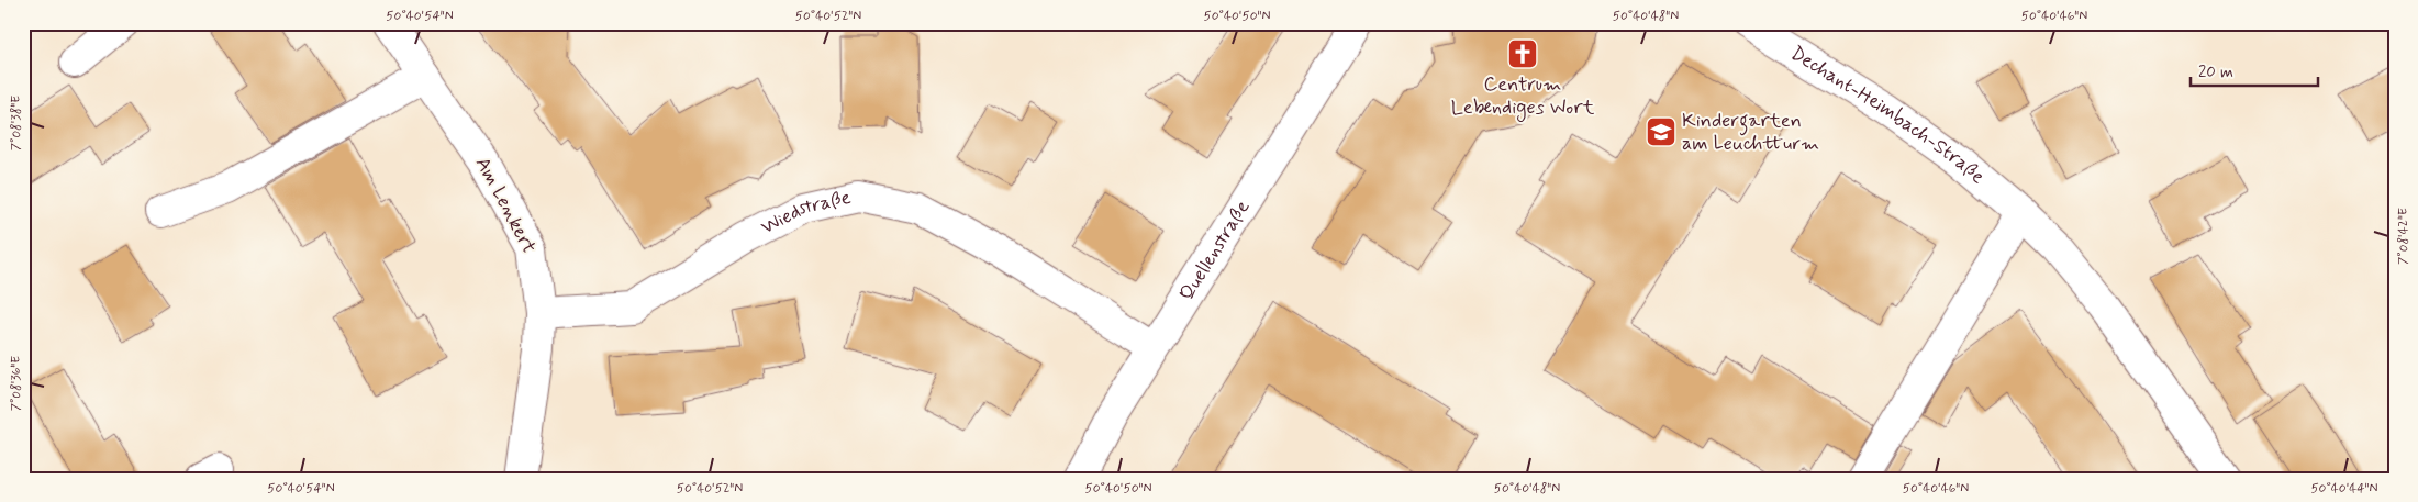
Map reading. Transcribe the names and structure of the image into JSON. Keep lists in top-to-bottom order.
{
  "streets": {
    "street": [
      "Dechant-Heimbach-Straße",
      "Am Lenkert",
      "Wiedstraße",
      "Quellenstraße"
    ]
  },
  "crossings": [
    ["Am Lenkert", "Wiedstraße"],
    ["Wiedstraße", "Quellenstraße"]
  ],
  "places": {
    "church": ["Centrum Lebendiges Wort"],
    "school or university": ["Kindergarten am Leuchtturm"]
  },
  "scale_bar": "20 m",
  "coordinates": [
    "50°40'54\"N",
    "50°40'52\"N",
    "50°40'50\"N",
    "50°40'48\"N",
    "50°40'46\"N",
    "7°08'38\"E",
    "7°08'42\"E",
    "7°08'36\"E",
    "50°40'44\"N"
  ]
}
